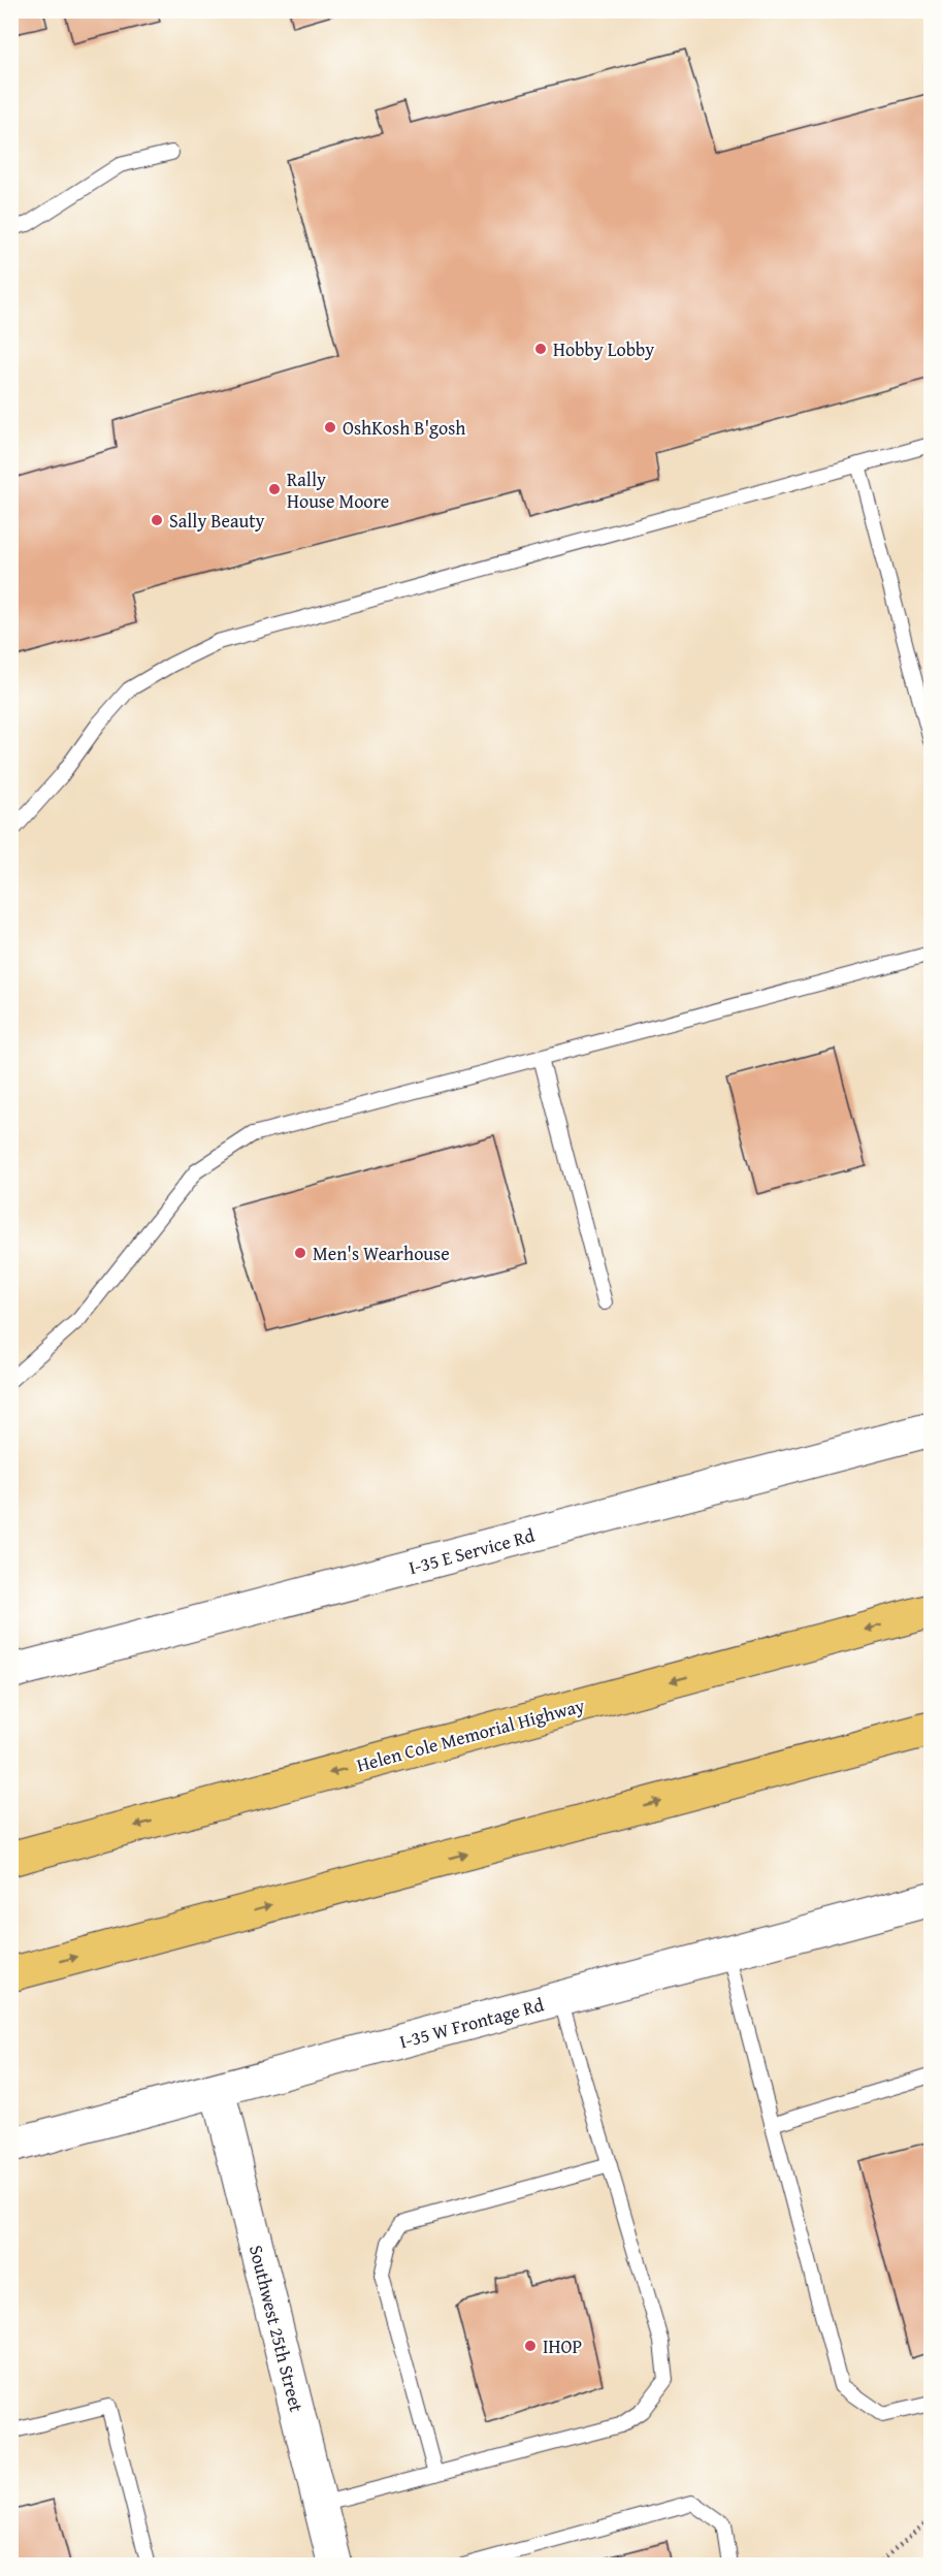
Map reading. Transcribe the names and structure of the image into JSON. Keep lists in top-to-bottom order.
{
  "streets": {
    "highway": ["Helen Cole Memorial Highway"],
    "street": ["I-35 E Service Rd", "I-35 W Frontage Rd", "Southwest 25th Street"]
  },
  "crossings": [
    ["I-35 W Frontage Rd", "Southwest 25th Street"]
  ],
  "places": [
    "Hobby Lobby",
    "OshKosh B'gosh",
    "Rally House Moore",
    "Sally Beauty",
    "Men's Wearhouse",
    "IHOP"
  ]
}
